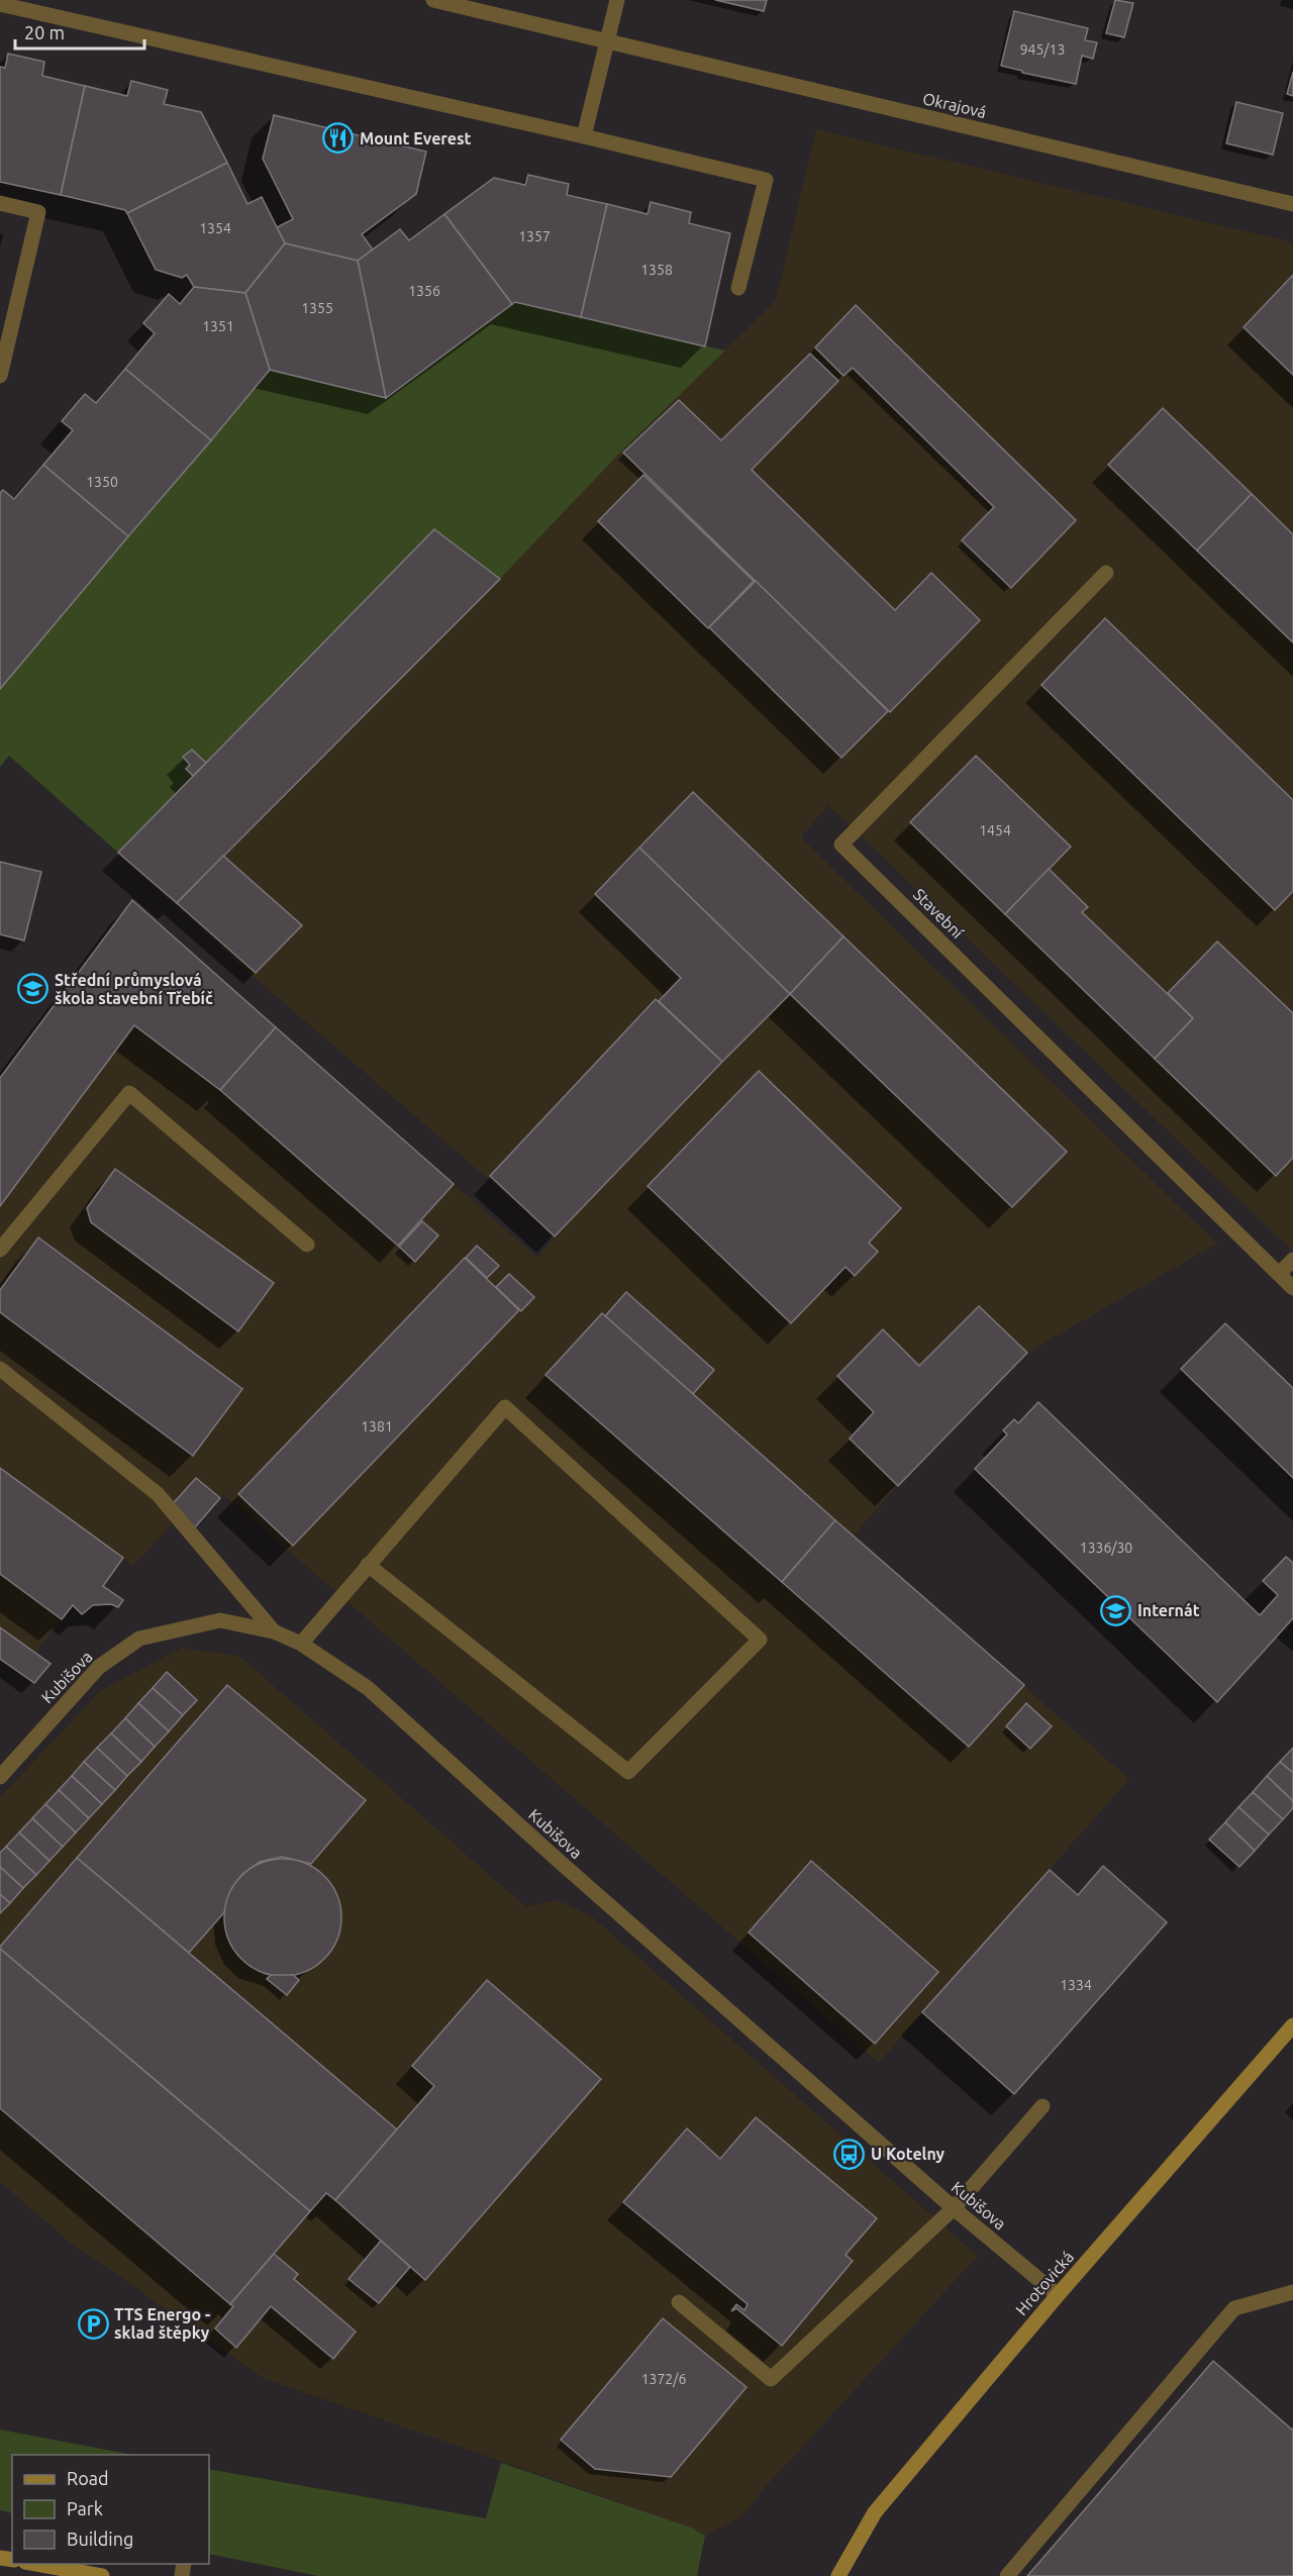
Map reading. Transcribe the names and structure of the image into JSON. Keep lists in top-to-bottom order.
{
  "streets": {
    "main road": ["Hrotovická"],
    "street": ["Okrajová", "Stavební", "Kubišova"]
  },
  "crossings": [
    ["Kubišova", "Hrotovická"]
  ],
  "places": {
    "restaurant": ["Mount Everest"],
    "school or university": ["Střední průmyslová škola stavební Třebíč", "Internát"],
    "bus stop": ["U Kotelny"],
    "parking": ["TTS Energo - sklad štěpky"]
  },
  "house_numbers": [
    "945/13",
    "1354",
    "1357",
    "1358",
    "1356",
    "1355",
    "1351",
    "1350",
    "1454",
    "1381",
    "1336/30",
    "1334",
    "1372/6"
  ],
  "legend": ["Road", "Park", "Building"],
  "scale_bar": "20 m"
}
